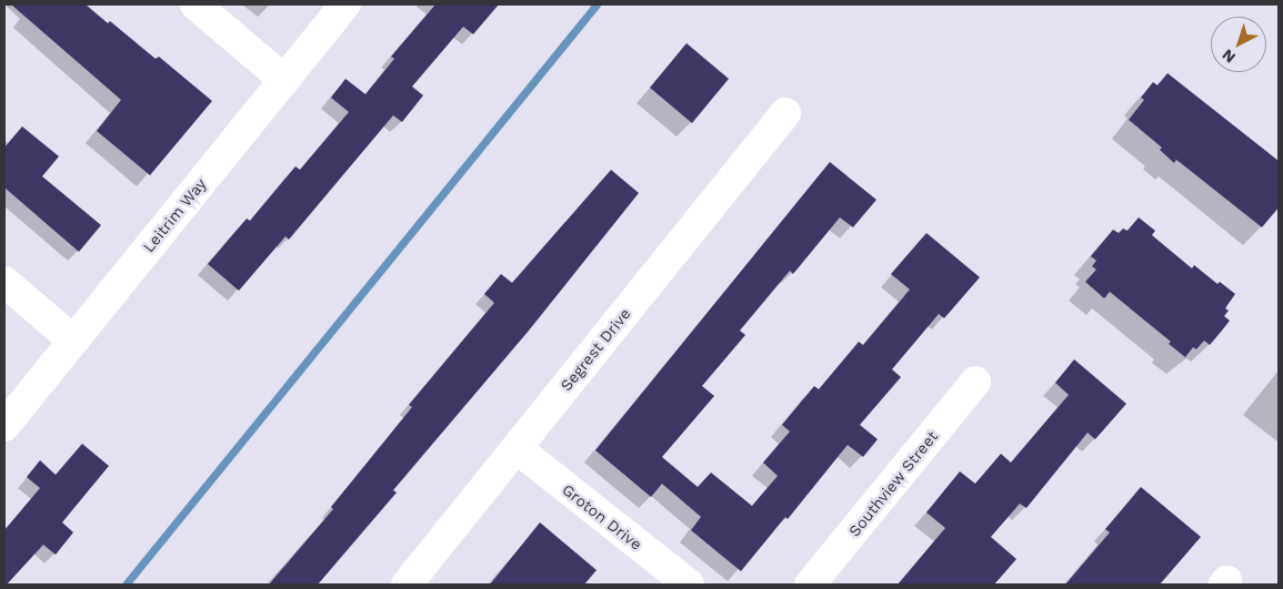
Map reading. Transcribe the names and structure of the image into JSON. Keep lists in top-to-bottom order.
{
  "streets": {
    "street": [
      "Leitrim Way",
      "Segrest Drive",
      "Southview Street",
      "Groton Drive"
    ]
  },
  "crossings": [
    ["Segrest Drive", "Groton Drive"]
  ],
  "north": "bottom left"
}
